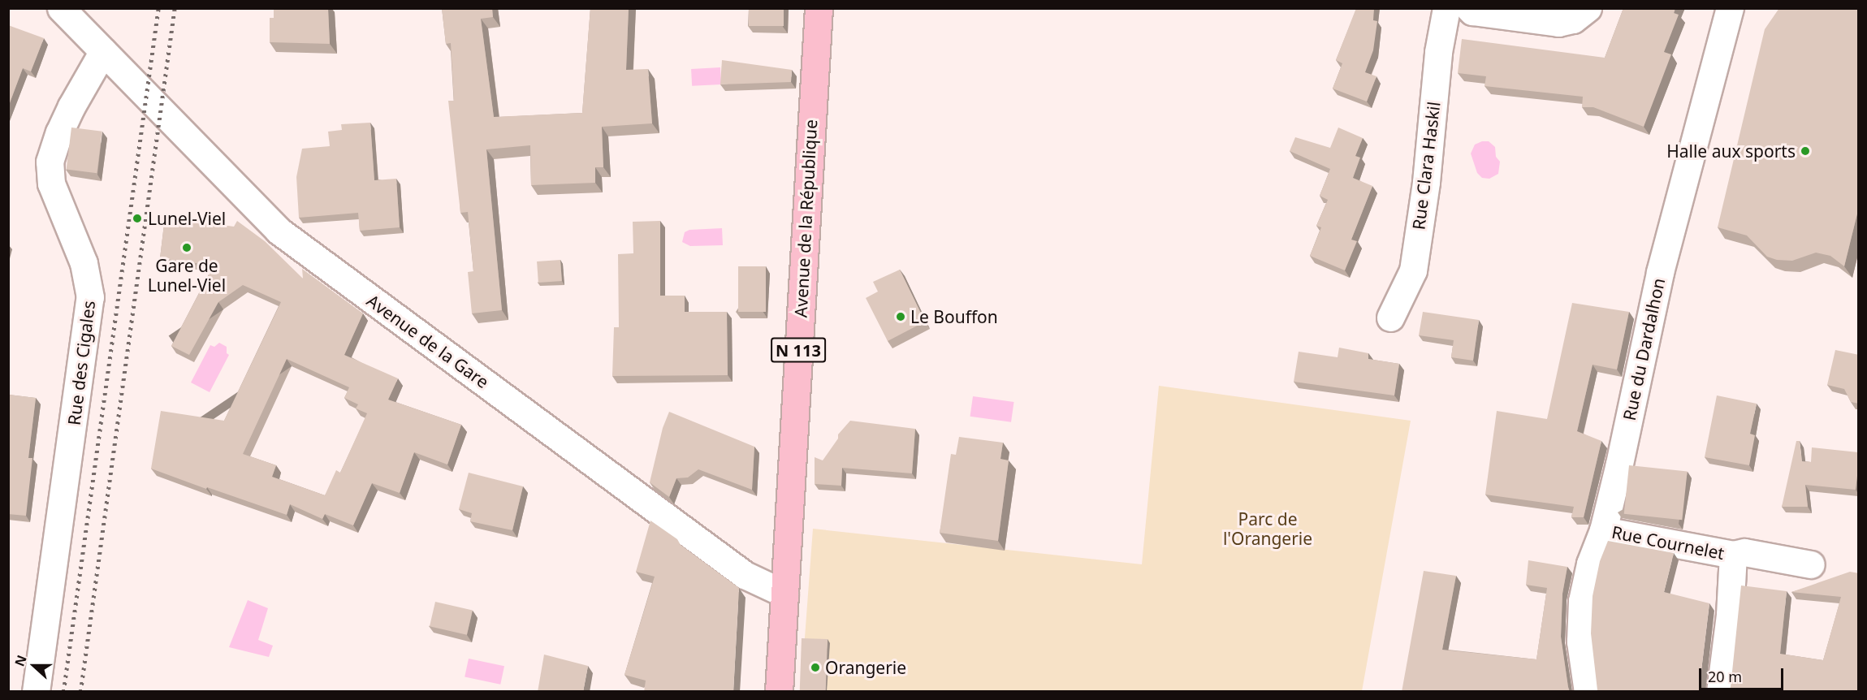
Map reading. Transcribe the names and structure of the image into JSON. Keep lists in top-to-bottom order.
{
  "streets": {
    "main road": ["Avenue de la République", "N 113"],
    "street": [
      "Rue Clara Haskil",
      "Avenue de la Gare",
      "Rue du Dardalhon",
      "Rue des Cigales",
      "Rue Cournelet"
    ]
  },
  "crossings": [
    ["Avenue de la République", "Avenue de la Gare"],
    ["Avenue de la Gare", "Rue des Cigales"],
    ["Rue du Dardalhon", "Rue Cournelet"]
  ],
  "parks": ["Parc de l'Orangerie"],
  "places": [
    "Halle aux sports",
    "Lunel-Viel",
    "Gare de Lunel-Viel",
    "Le Bouffon",
    "Orangerie"
  ],
  "scale_bar": "20 m",
  "north": "left"
}
